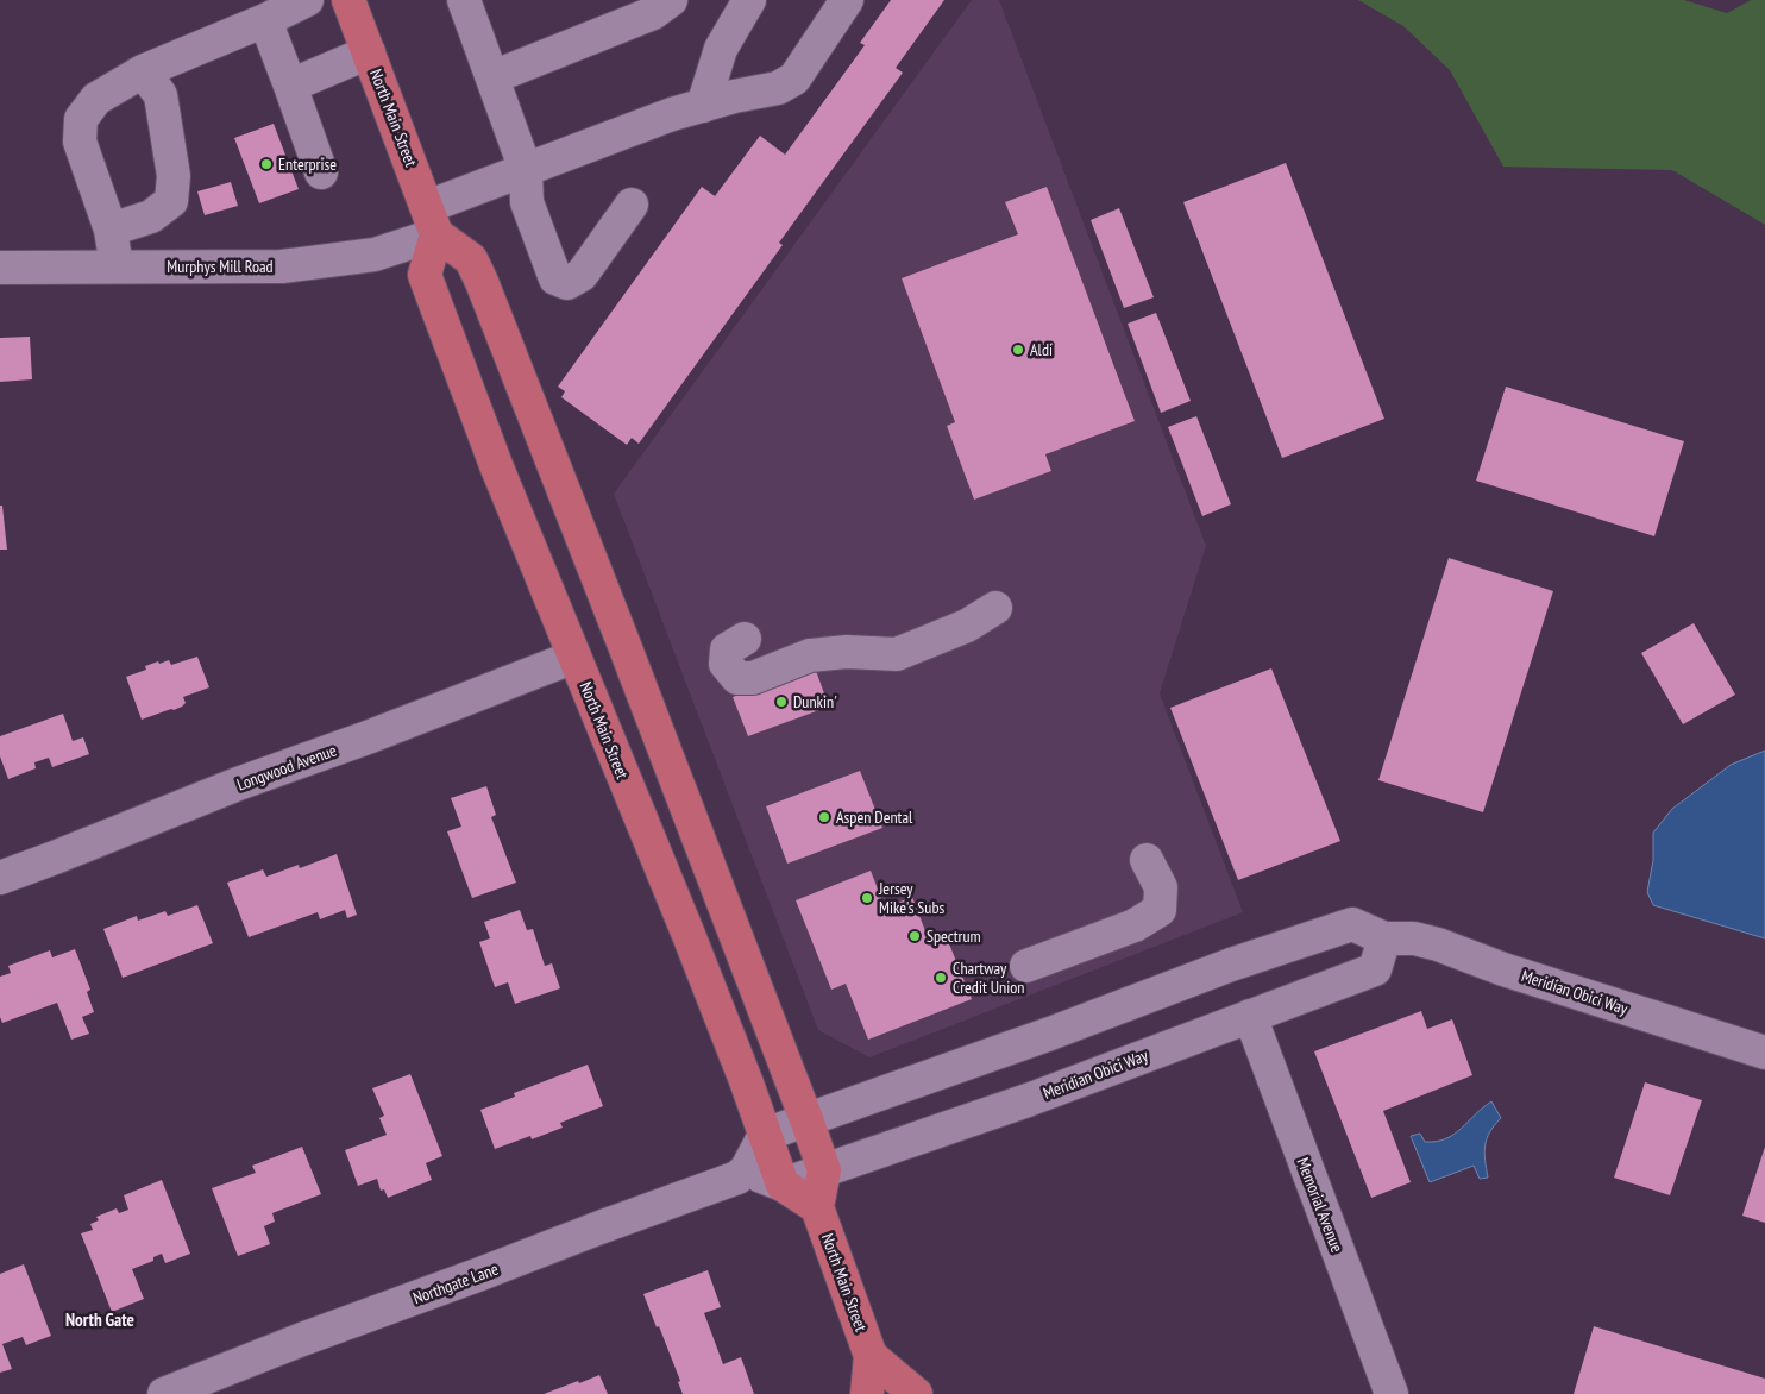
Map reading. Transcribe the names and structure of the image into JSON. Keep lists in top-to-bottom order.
{
  "streets": {
    "main road": ["North Main Street"],
    "street": [
      "Murphys Mill Road",
      "Longwood Avenue",
      "Meridian Obici Way",
      "Memorial Avenue",
      "Northgate Lane"
    ]
  },
  "crossings": [
    ["North Main Street", "Murphys Mill Road"],
    ["North Main Street", "Longwood Avenue"],
    ["North Main Street", "Meridian Obici Way"],
    ["Meridian Obici Way", "Memorial Avenue"]
  ],
  "districts": ["North Gate"],
  "places": [
    "Enterprise",
    "Aldi",
    "Dunkin'",
    "Aspen Dental",
    "Jersey Mike's Subs",
    "Spectrum",
    "Chartway Credit Union"
  ]
}
